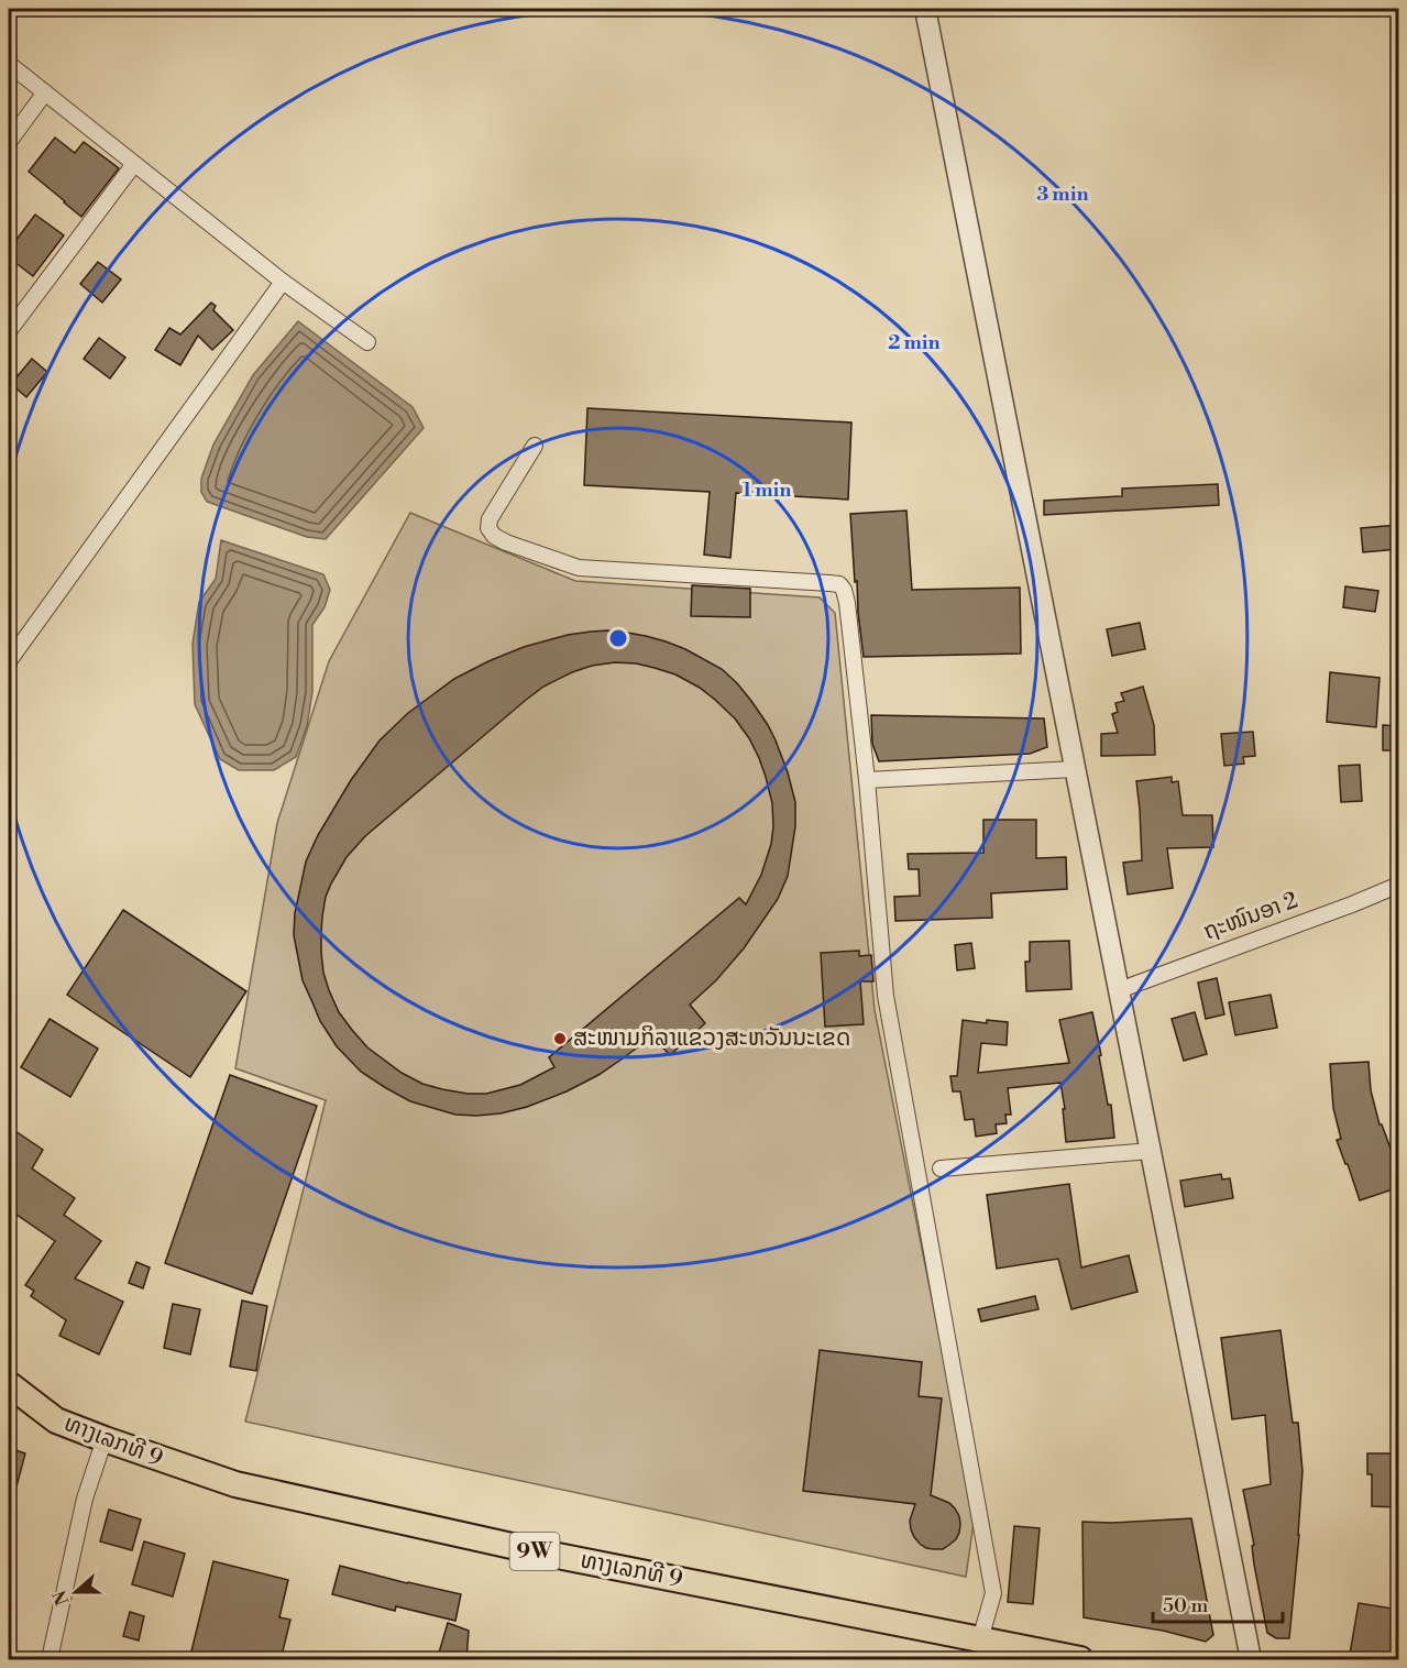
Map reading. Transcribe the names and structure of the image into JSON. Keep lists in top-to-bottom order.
{
  "streets": {
    "main road": ["ທາງເລກທີ 9", "9W"],
    "street": ["ຖະໜົນອາ 2"]
  },
  "places": ["ສະໜາມກິລາແຂວງສະຫວັນນະເຂດ"],
  "scale_bar": "50 m",
  "north": "left",
  "rings": ["3 min", "2 min", "1 min"]
}
